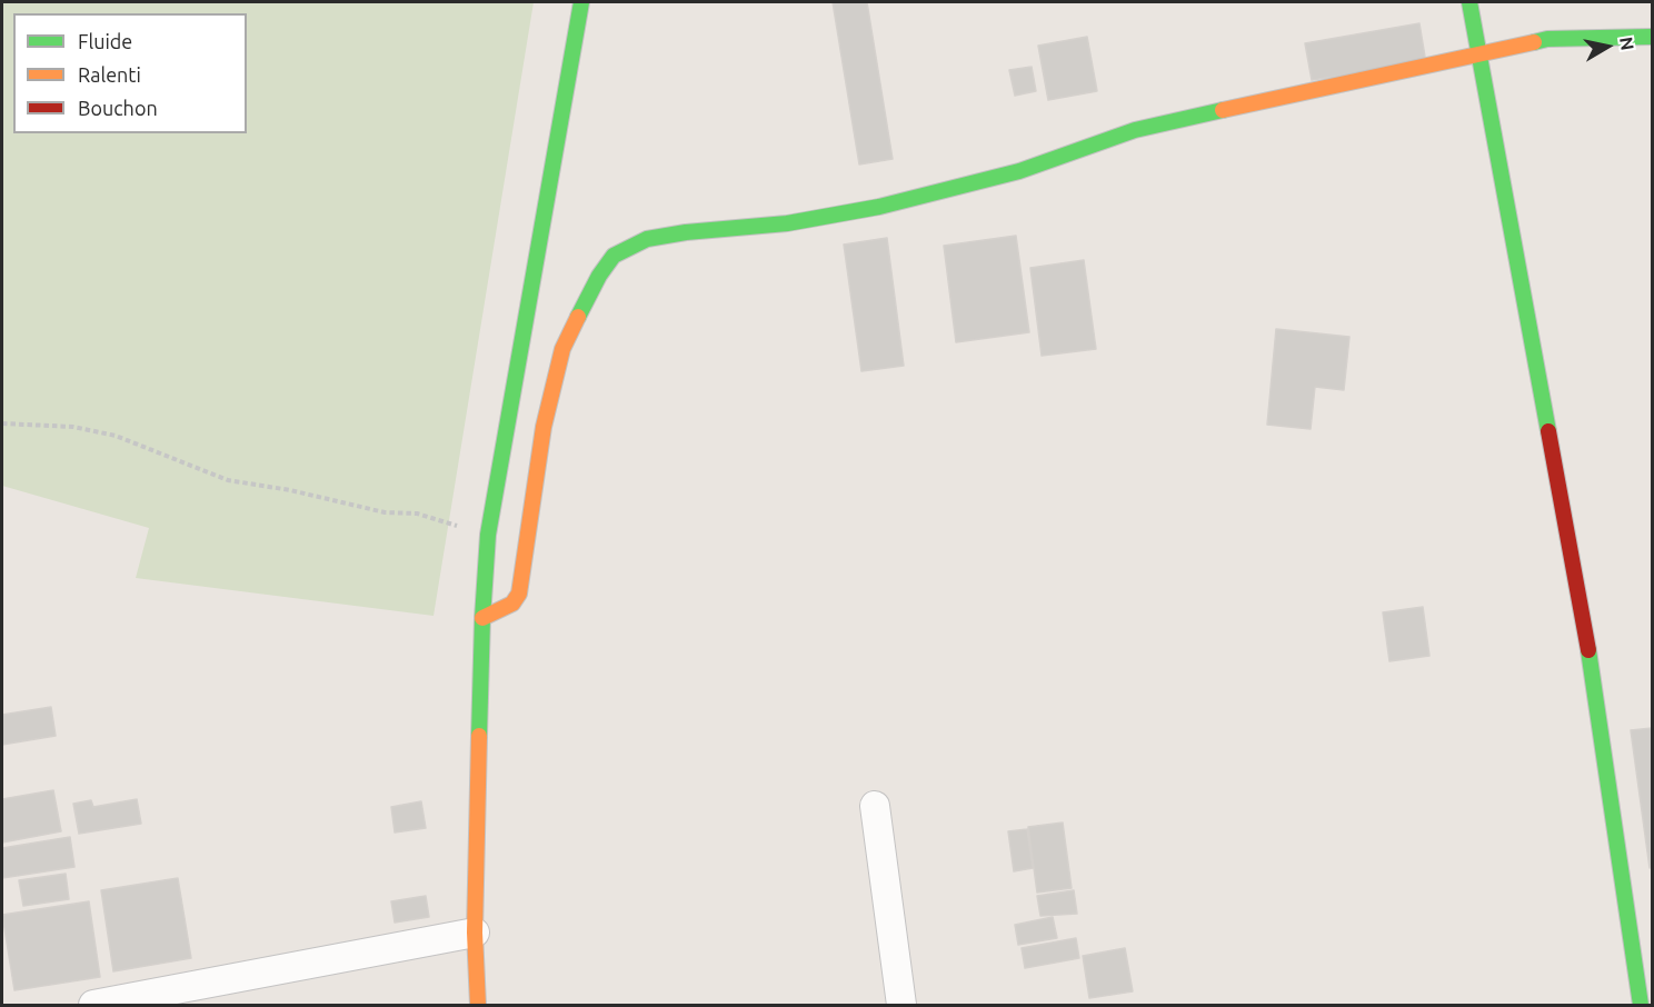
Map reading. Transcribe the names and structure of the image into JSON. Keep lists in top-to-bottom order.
{
  "legend": ["Fluide", "Ralenti", "Bouchon"],
  "north": "right"
}
